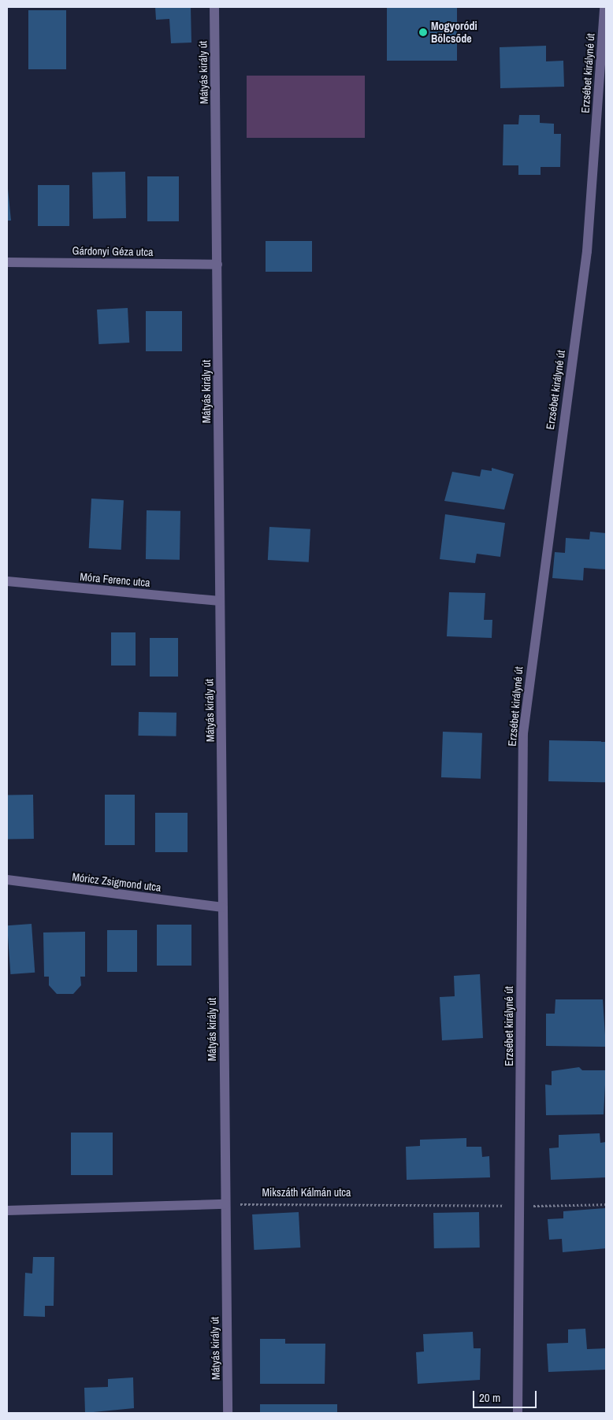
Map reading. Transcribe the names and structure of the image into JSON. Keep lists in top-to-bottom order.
{
  "streets": {
    "street": [
      "Mátyás király út",
      "Erzsébet királyné út",
      "Gárdonyi Géza utca",
      "Móra Ferenc utca",
      "Móricz Zsigmond utca"
    ],
    "path": ["Mikszáth Kálmán utca"]
  },
  "crossings": [
    ["Mátyás király út", "Gárdonyi Géza utca"],
    ["Mátyás király út", "Móra Ferenc utca"],
    ["Mátyás király út", "Móricz Zsigmond utca"],
    ["Mátyás király út", "Mikszáth Kálmán utca"],
    ["Erzsébet királyné út", "Mikszáth Kálmán utca"]
  ],
  "places": ["Mogyoródi Bölcsőde"],
  "scale_bar": "20 m"
}
